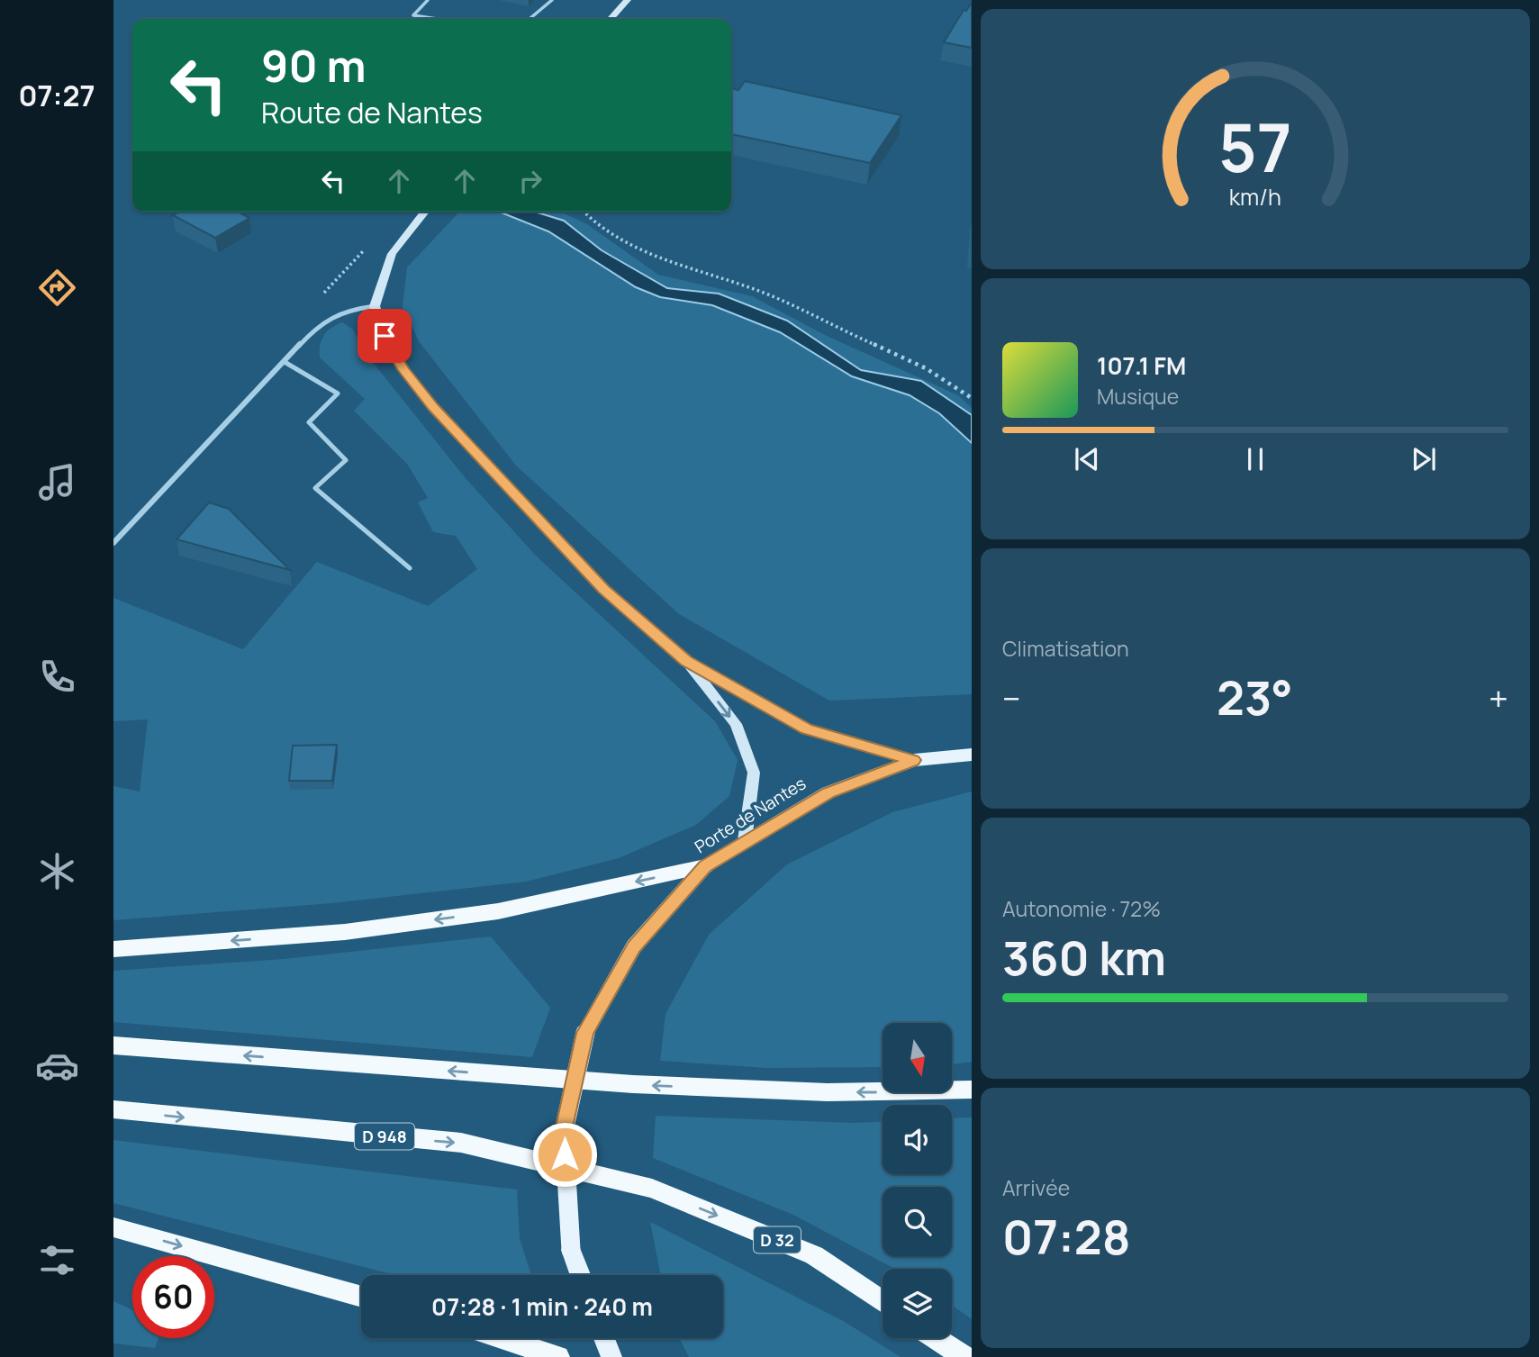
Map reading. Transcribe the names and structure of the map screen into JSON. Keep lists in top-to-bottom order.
{
  "streets": {
    "highway": ["D 948", "D 32"],
    "main road": ["Porte de Nantes"]
  },
  "crossings": [
    ["D 948", "D 32"]
  ],
  "north": "bottom",
  "page": {
    "tabs": "07:27",
    "turn": ["90 m", "Route de Nantes"],
    "song": ["107.1 FM", "Musique"],
    "tile": [
      "Climatisation",
      ["Autonomie · 72%", "360 km"],
      ["Arrivée", "07:28"]
    ],
    "heat": ["−", "23°", "+"],
    "limit": "60",
    "trip": "07:28 · 1 min · 240 m",
    "gauge": ["57", "km/h"]
  }
}
